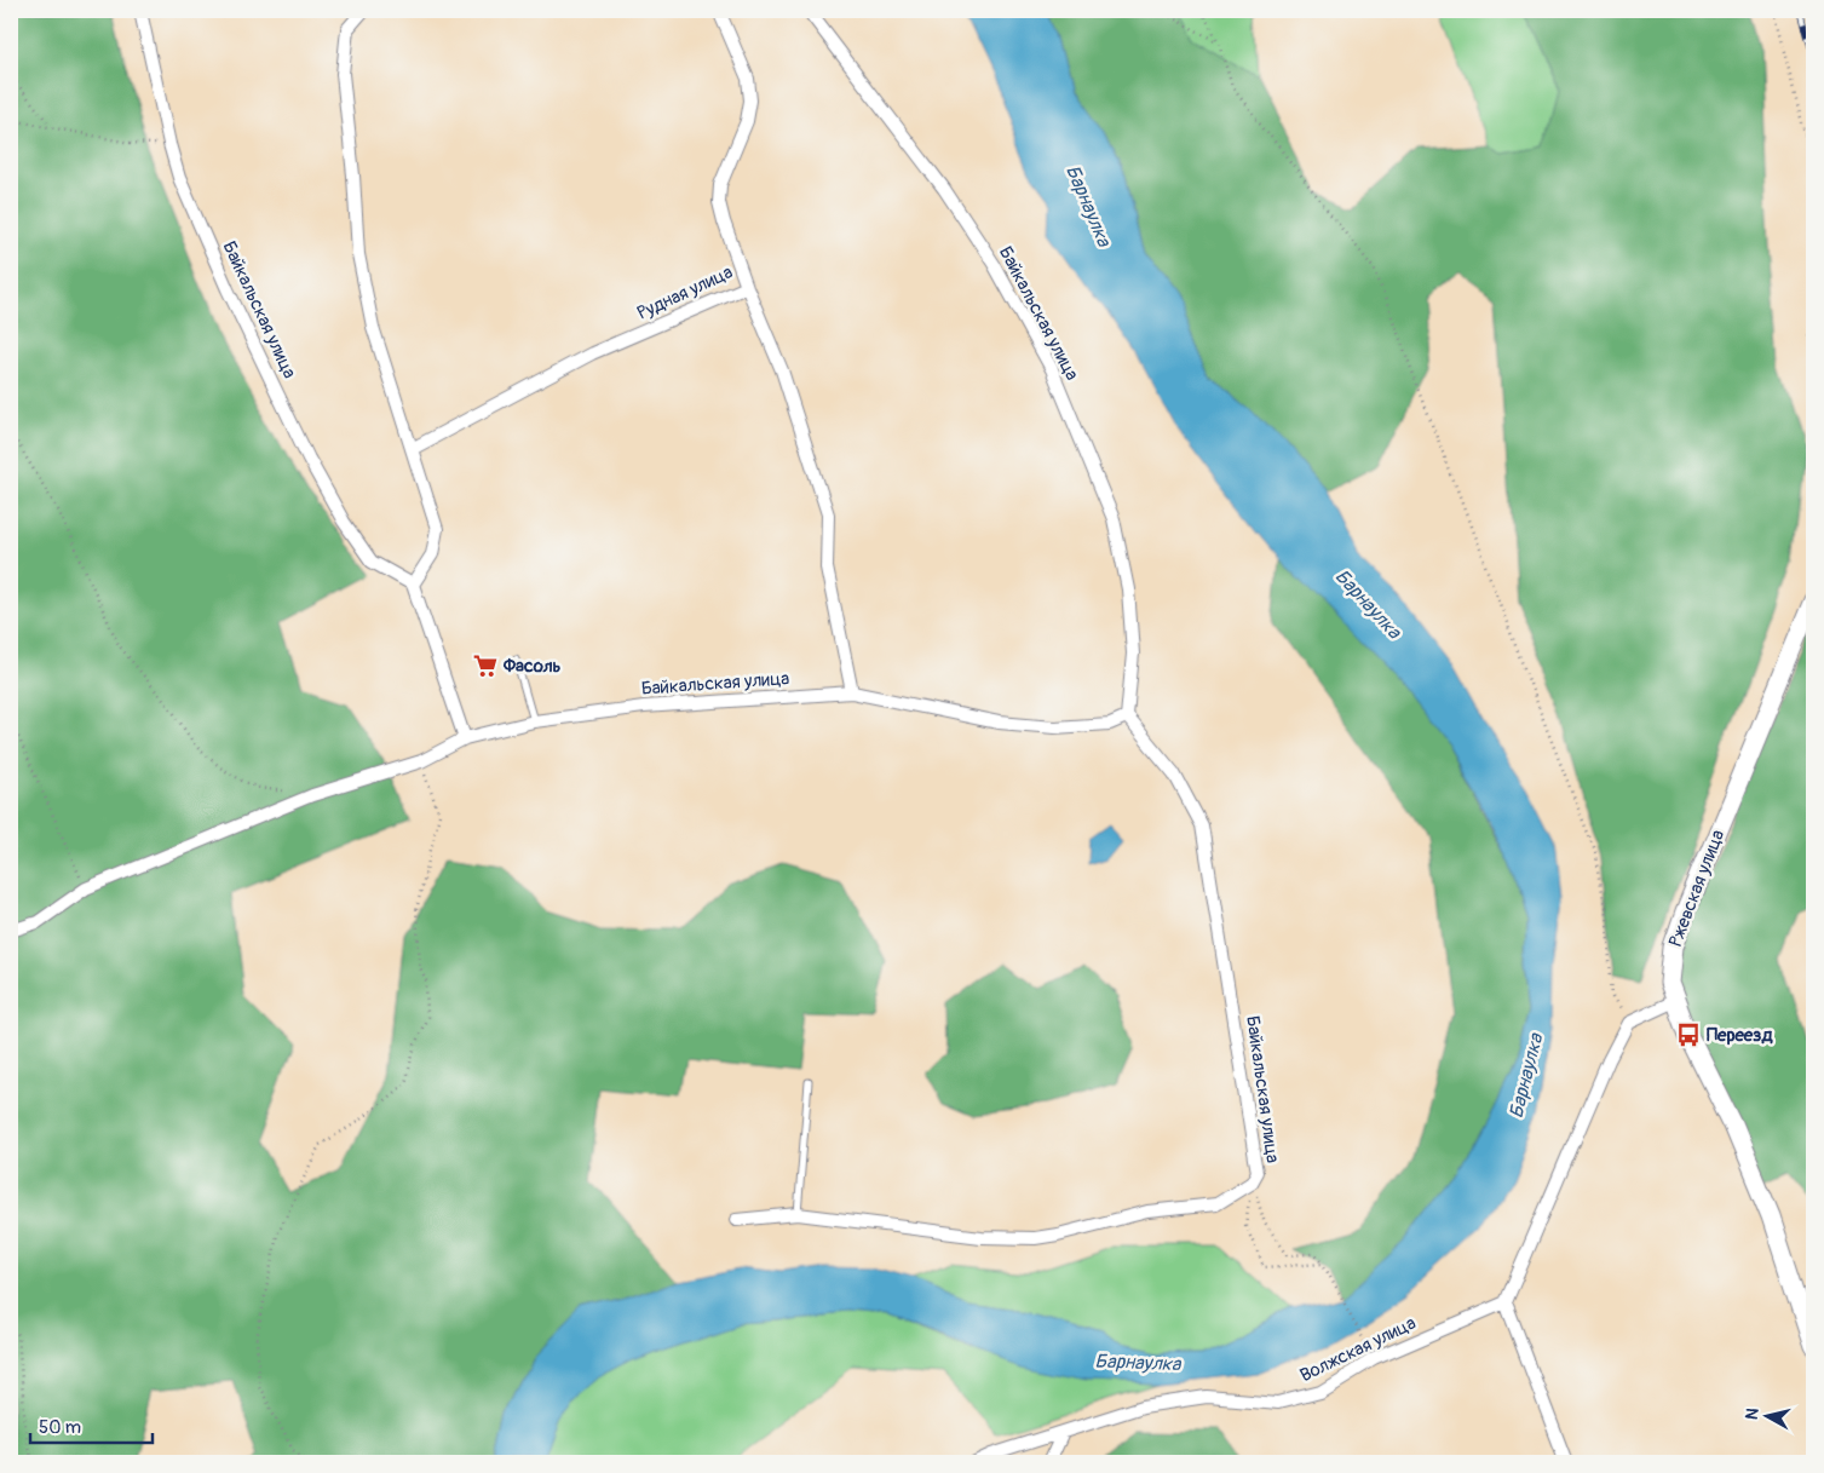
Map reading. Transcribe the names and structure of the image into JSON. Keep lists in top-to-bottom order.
{
  "streets": {
    "main road": ["Ржевская улица"],
    "street": ["Рудная улица", "Байкальская улица", "Волжская улица"]
  },
  "water": ["Барнаулка"],
  "places": {
    "supermarket": ["Фасоль"],
    "bus stop": ["Переезд"]
  },
  "scale_bar": "50 m",
  "north": "left"
}
